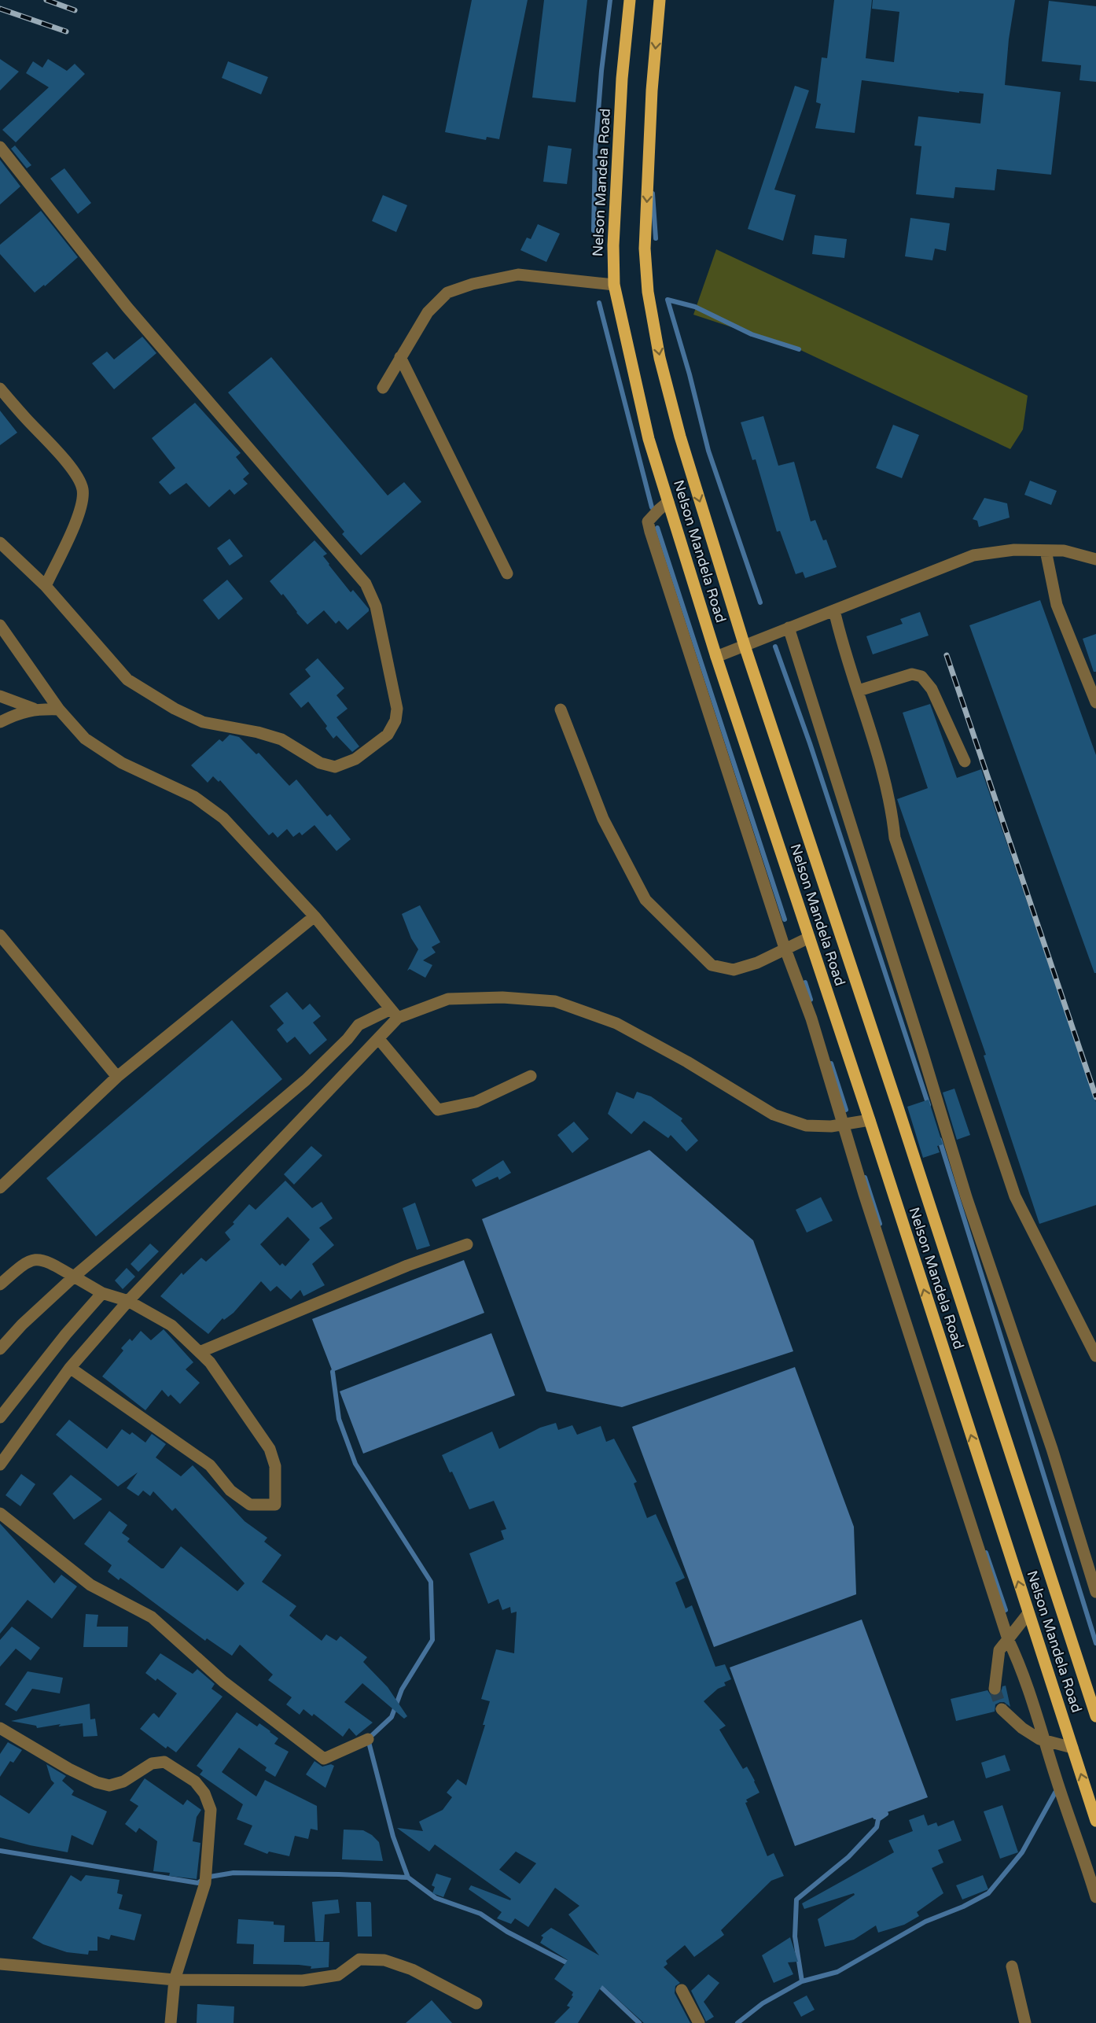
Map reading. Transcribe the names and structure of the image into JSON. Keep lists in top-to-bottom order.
{
  "streets": {
    "main road": ["Nelson Mandela Road"]
  }
}
